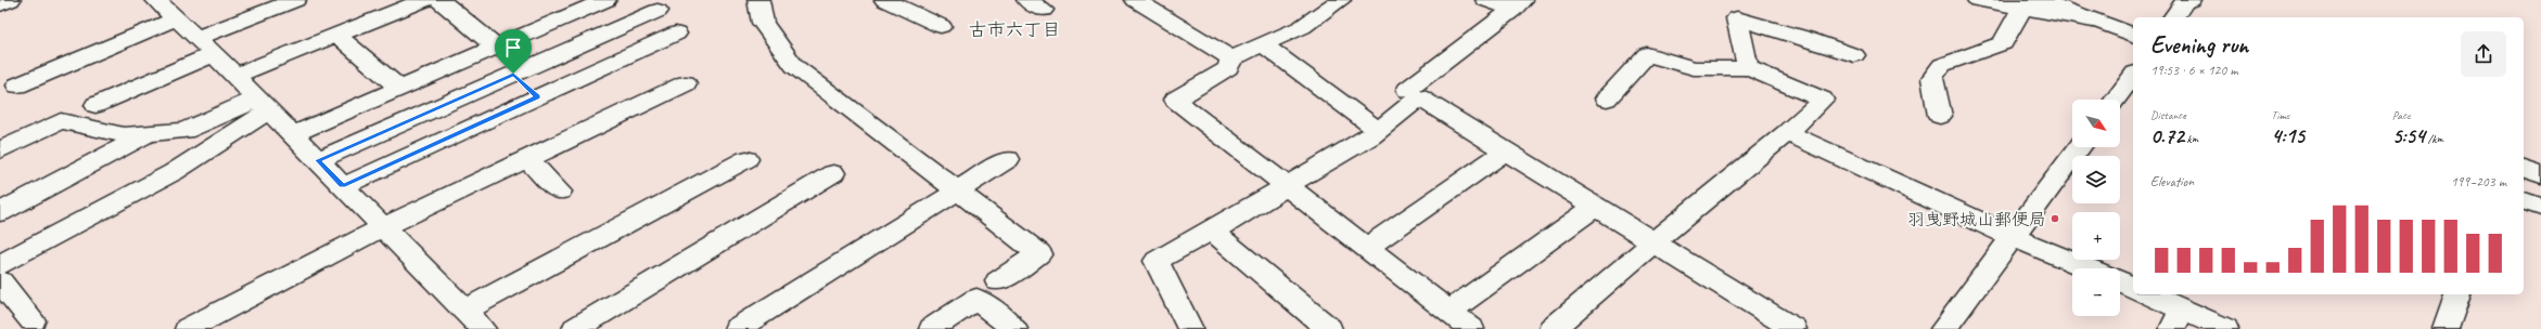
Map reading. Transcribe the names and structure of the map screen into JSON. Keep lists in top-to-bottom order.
{
  "districts": ["古市六丁目"],
  "places": ["羽曳野城山郵便局"],
  "north": "bottom right",
  "page": {
    "heading": ["Evening run", "19:53 · 6 × 120 m"],
    "stats": [
      ["Distance", "0.72 km"],
      ["Time", "4:15"],
      ["Pace", "5:54 /km"]
    ],
    "map_buttons": ["+", "−"],
    "chart": ["Elevation", "199–203 m"]
  }
}
